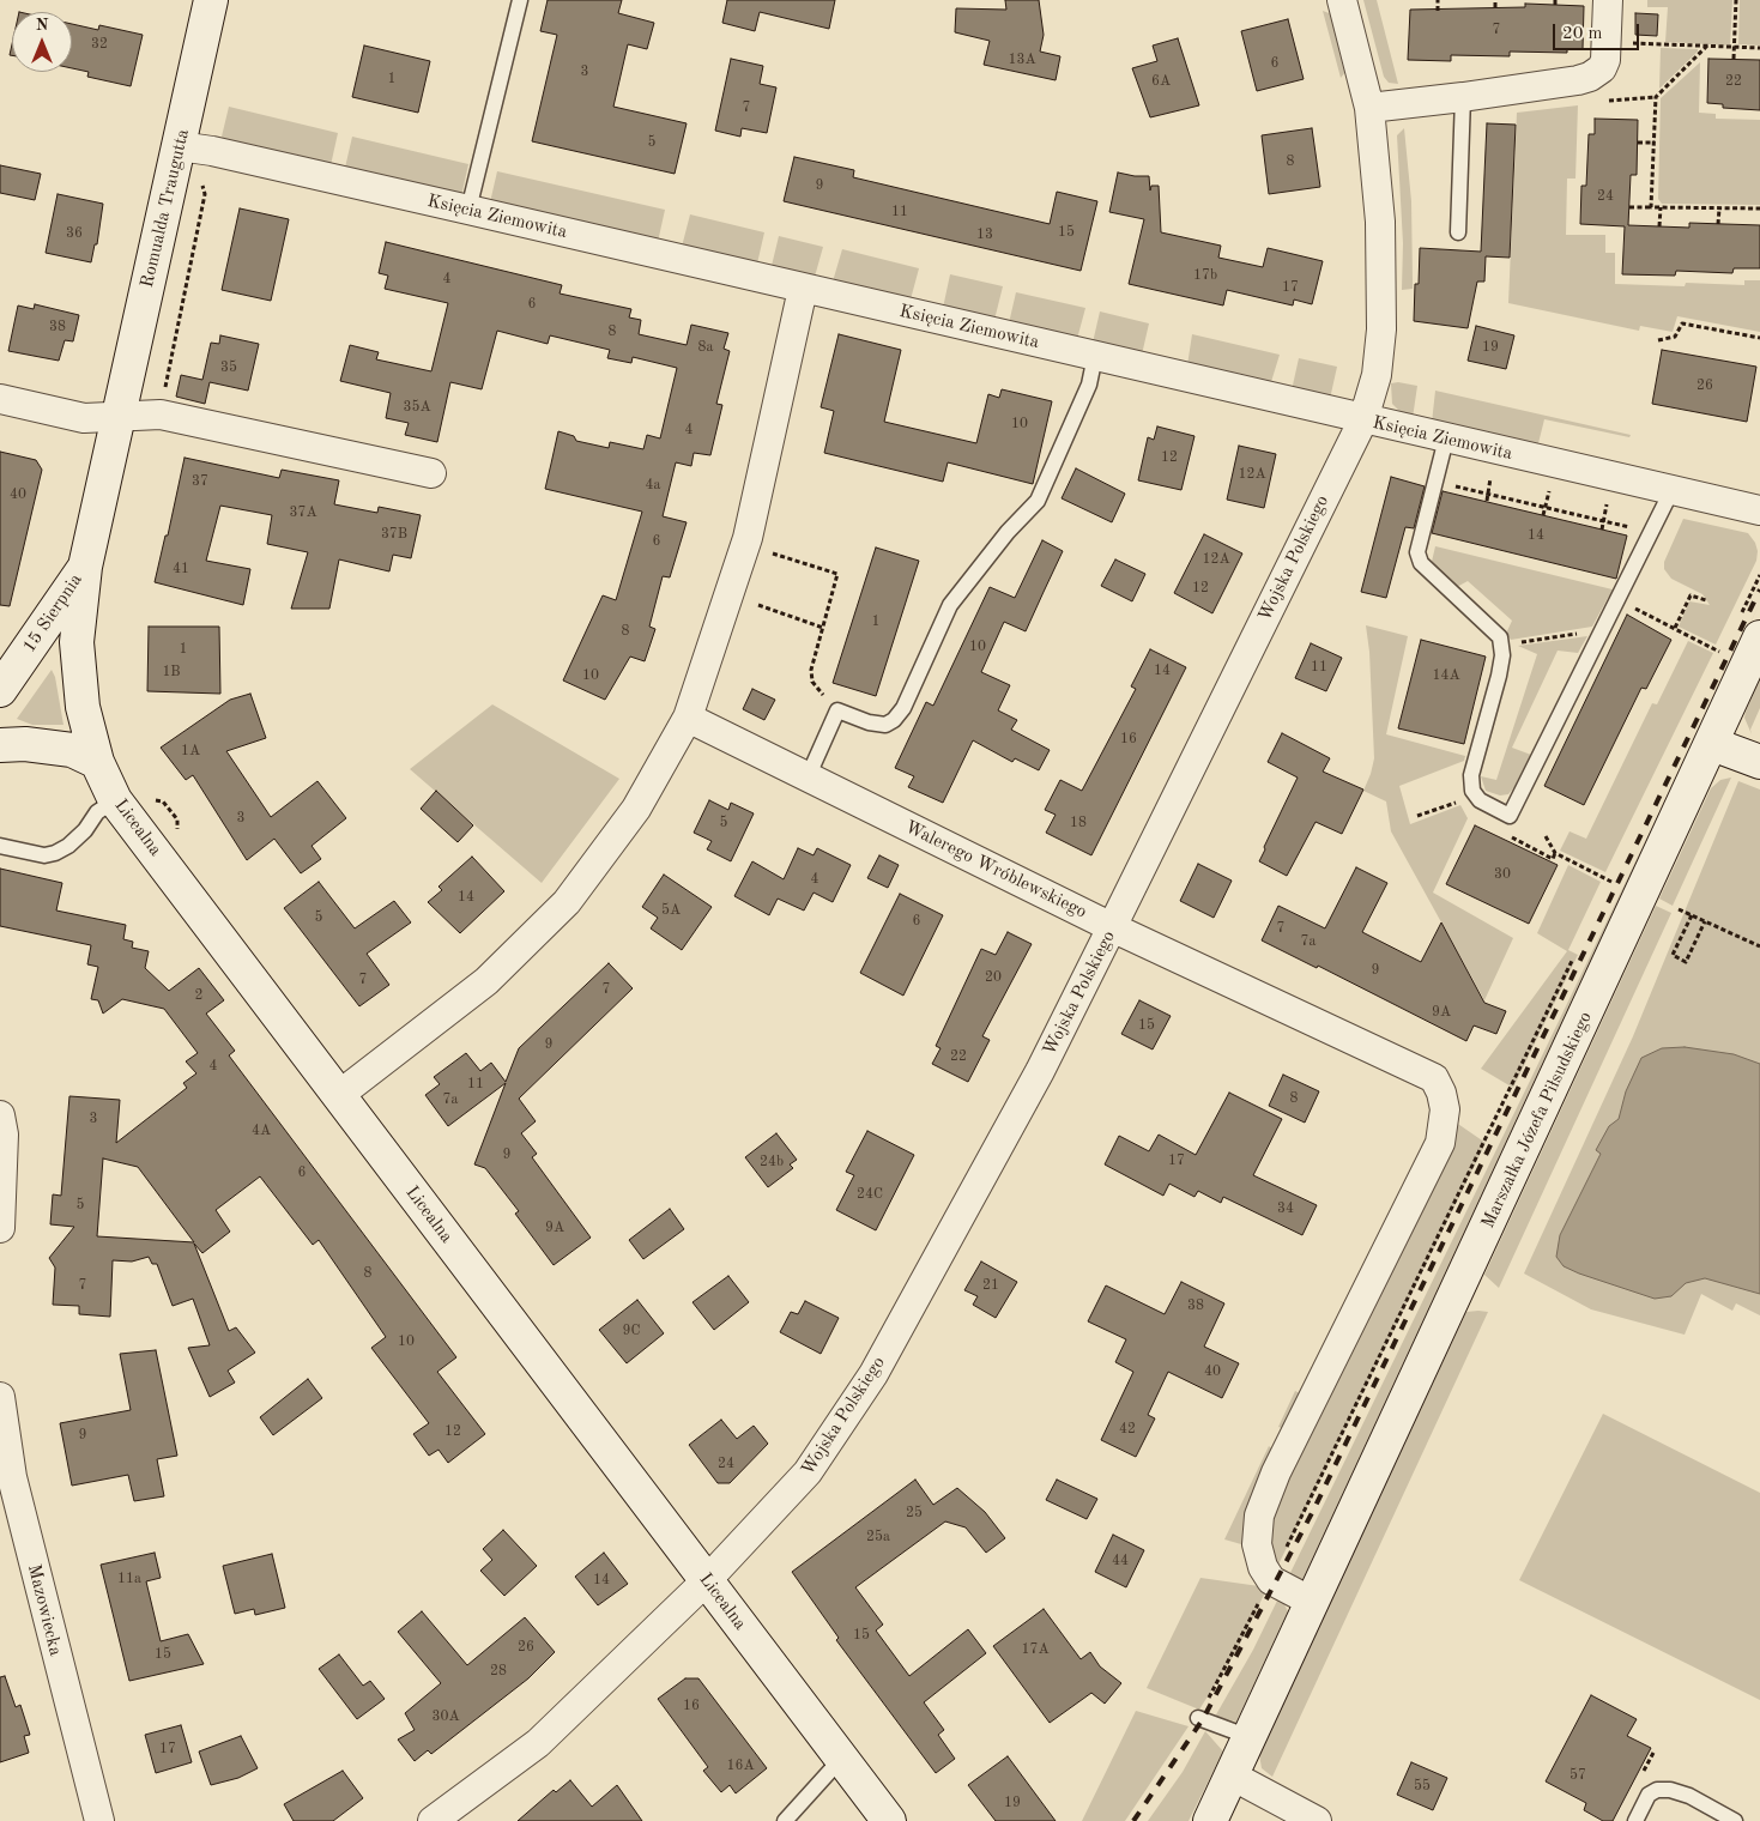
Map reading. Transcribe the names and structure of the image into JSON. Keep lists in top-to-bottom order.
{
  "streets": {
    "street": [
      "Romualda Traugutta",
      "Księcia Ziemowita",
      "Wojska Polskiego",
      "15 Sierpnia",
      "Licealna",
      "Walerego Wróblewskiego",
      "Marszałka Józefa Piłsudskiego",
      "Mazowiecka"
    ]
  },
  "crossings": [
    ["Romualda Traugutta", "Księcia Ziemowita"],
    ["Romualda Traugutta", "15 Sierpnia"],
    ["Romualda Traugutta", "Licealna"],
    ["Księcia Ziemowita", "Wojska Polskiego"],
    ["Wojska Polskiego", "Licealna"],
    ["Wojska Polskiego", "Walerego Wróblewskiego"],
    ["15 Sierpnia", "Licealna"]
  ],
  "house_numbers": [
    "7",
    "32",
    "13A",
    "6",
    "3",
    "1",
    "6A",
    "22",
    "7",
    "5",
    "8",
    "9",
    "24",
    "11",
    "15",
    "36",
    "13",
    "17b",
    "4",
    "17",
    "6",
    "38",
    "8",
    "8a",
    "19",
    "35",
    "26",
    "35A",
    "10",
    "4",
    "12",
    "12A",
    "37",
    "4a",
    "40",
    "37A",
    "37B",
    "14",
    "6",
    "12A",
    "41",
    "12",
    "1",
    "8",
    "10",
    "1",
    "11",
    "14",
    "1B",
    "10",
    "14A",
    "16",
    "1A",
    "3",
    "5",
    "18",
    "30",
    "4",
    "14",
    "5A",
    "5",
    "6",
    "7",
    "7a",
    "9",
    "20",
    "7",
    "7",
    "2",
    "9A",
    "15",
    "9",
    "22",
    "4",
    "11",
    "8",
    "7a",
    "3",
    "4A",
    "9",
    "17",
    "24b",
    "6",
    "24C",
    "5",
    "34",
    "9A",
    "8",
    "7",
    "21",
    "38",
    "9C",
    "10",
    "40",
    "42",
    "12",
    "9",
    "24",
    "25",
    "25a",
    "44",
    "11a",
    "14",
    "15",
    "26",
    "17A",
    "15",
    "28",
    "16",
    "30A",
    "17",
    "16A",
    "57",
    "55",
    "19"
  ],
  "scale_bar": "20 m",
  "north": "top"
}
